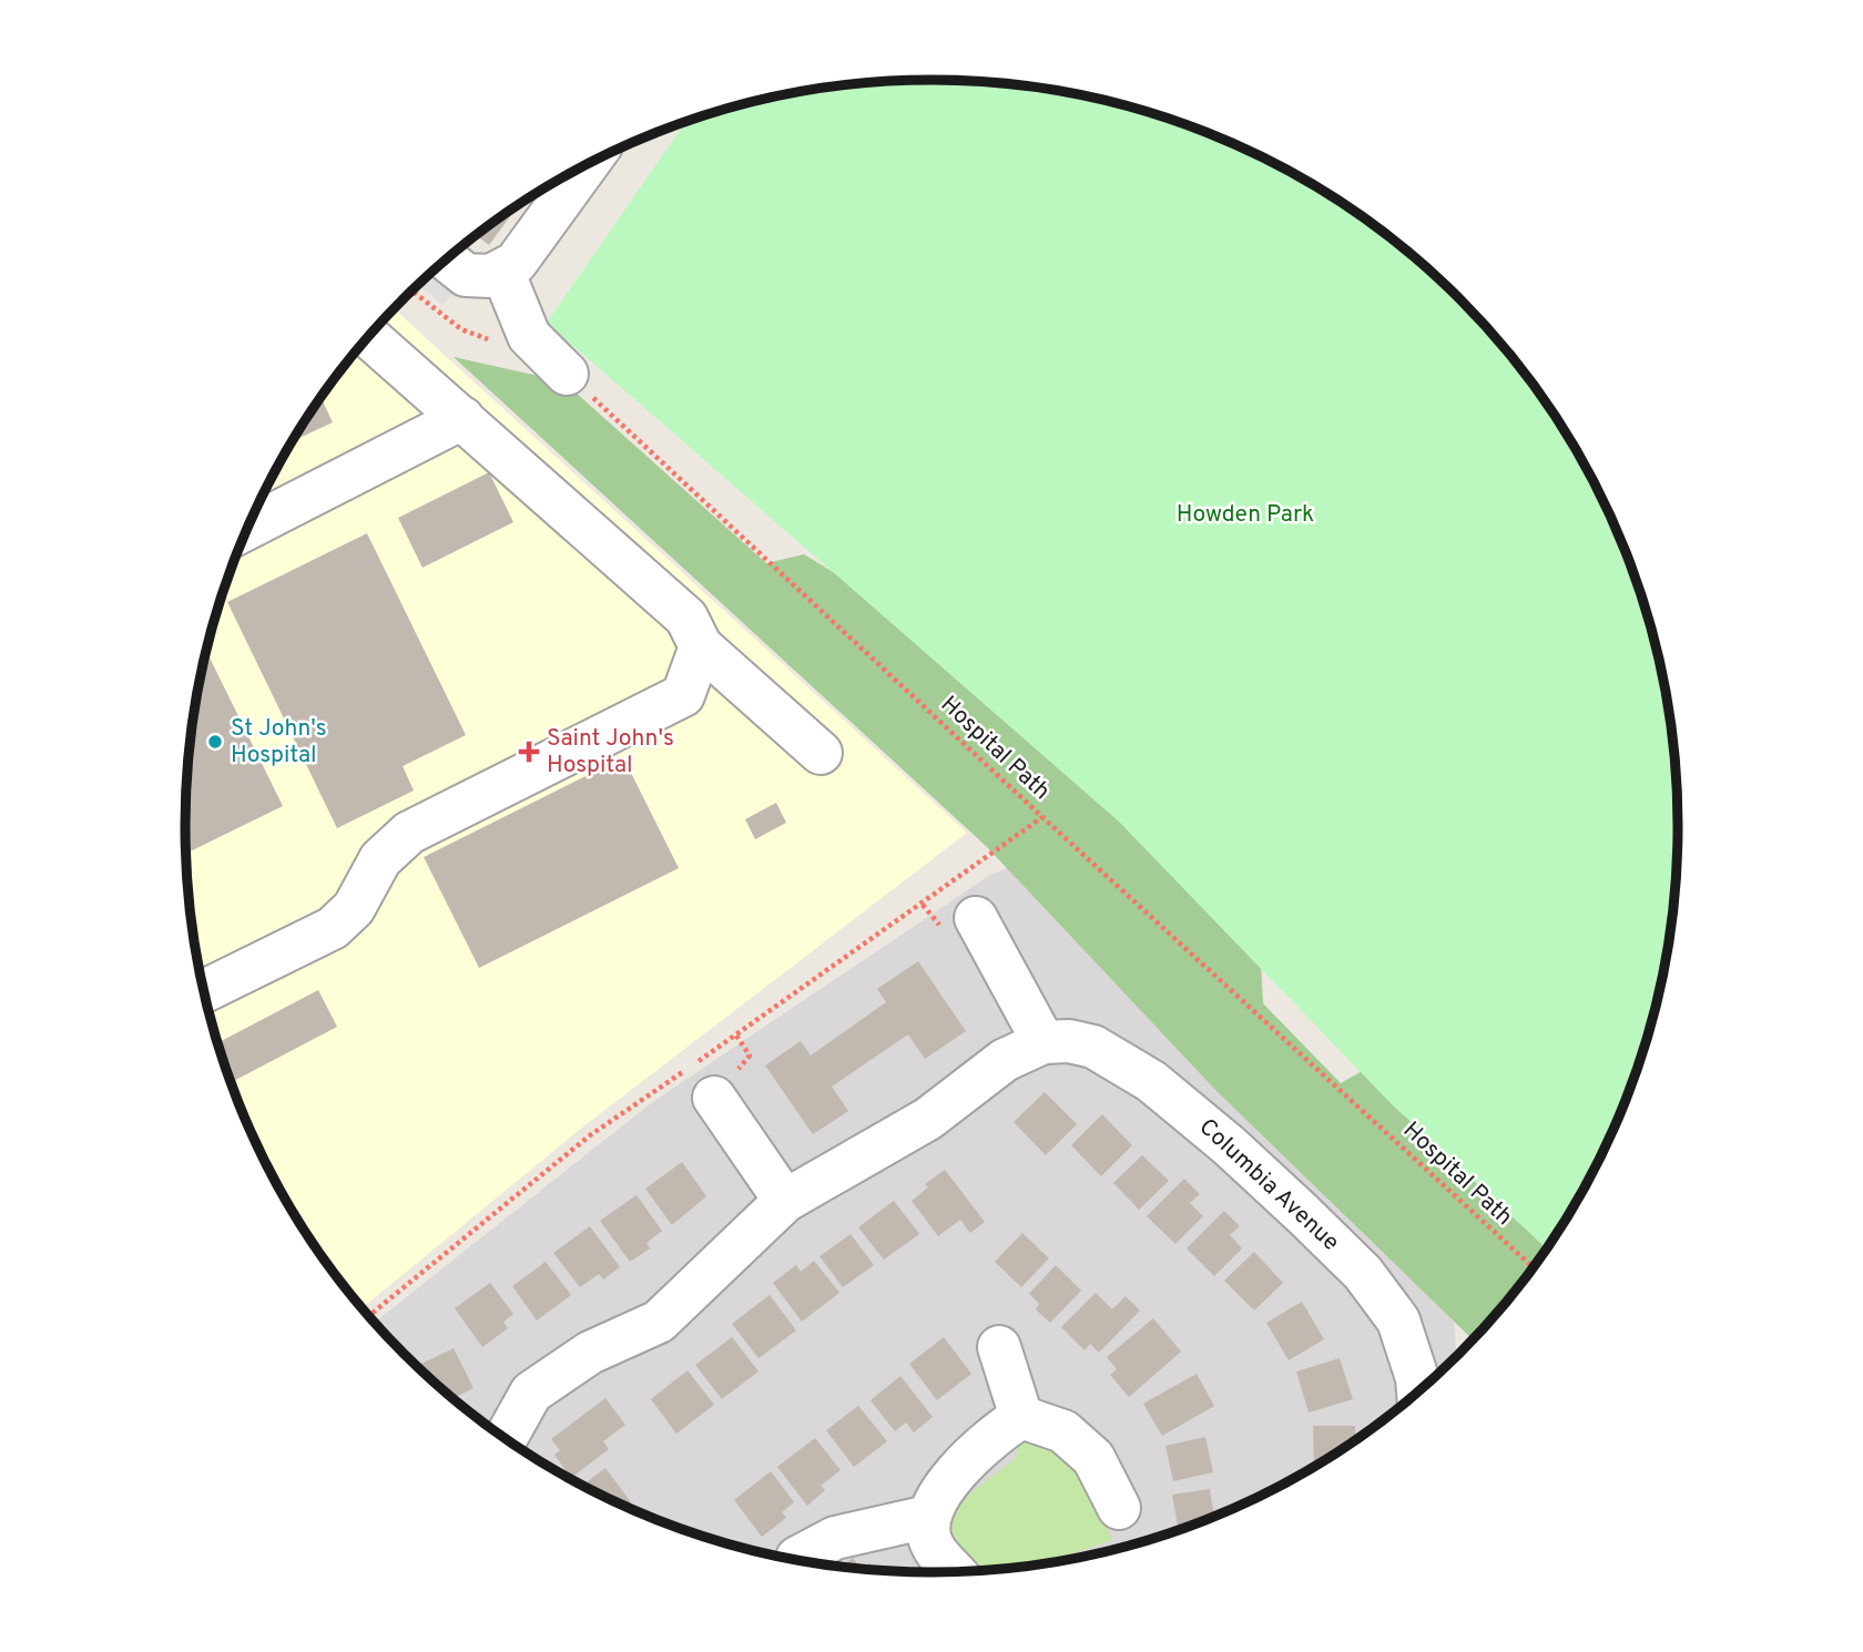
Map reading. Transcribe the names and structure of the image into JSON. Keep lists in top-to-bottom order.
{
  "streets": {
    "street": ["Columbia Avenue"],
    "path": ["Hospital Path"]
  },
  "parks": ["Howden Park"],
  "places": {
    "other": ["St John's Hospital"],
    "health": ["Saint John's Hospital"]
  }
}
